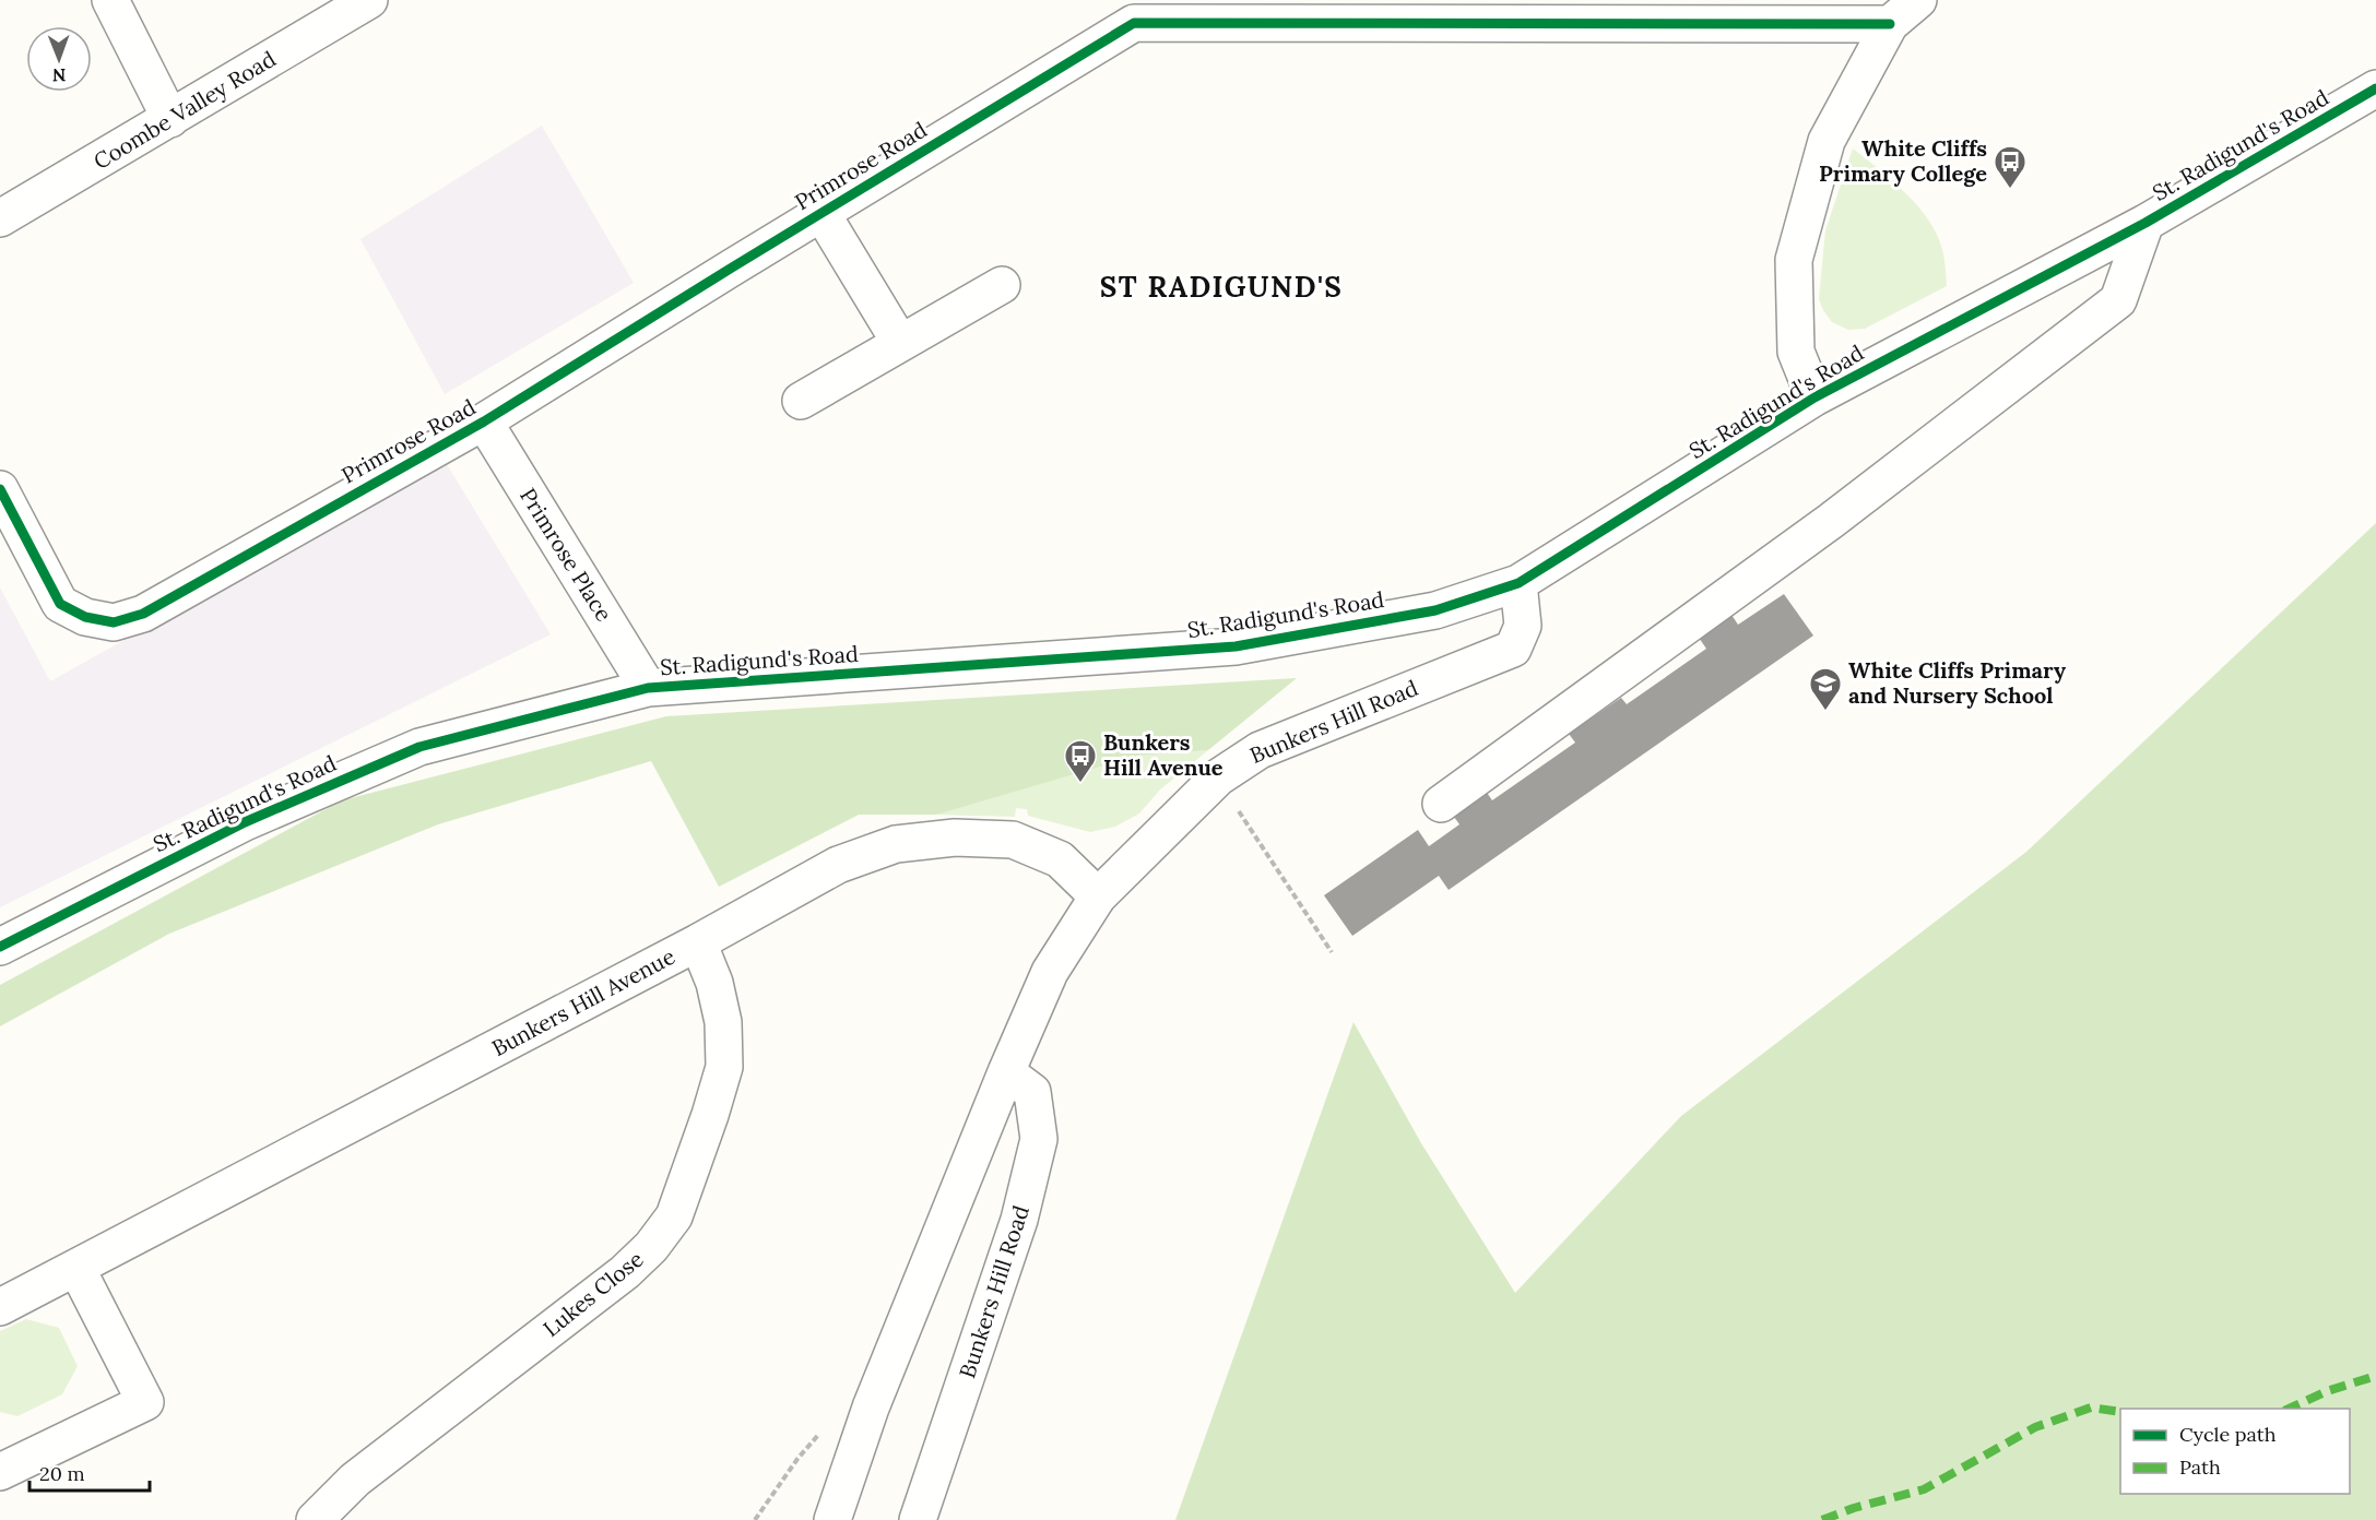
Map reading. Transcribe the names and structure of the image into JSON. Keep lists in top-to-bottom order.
{
  "streets": {
    "street": [
      "Coombe Valley Road",
      "St. Radigund's Road",
      "Primrose Road",
      "Primrose Place",
      "Bunkers Hill Road",
      "Bunkers Hill Avenue",
      "Lukes Close"
    ]
  },
  "crossings": [
    ["St. Radigund's Road", "Primrose Place"],
    ["St. Radigund's Road", "Bunkers Hill Road"],
    ["Primrose Road", "Primrose Place"],
    ["Bunkers Hill Road", "Bunkers Hill Avenue"],
    ["Bunkers Hill Avenue", "Lukes Close"]
  ],
  "districts": ["ST RADIGUND'S"],
  "places": {
    "bus stop": ["White Cliffs Primary College", "Bunkers Hill Avenue"],
    "school or university": ["White Cliffs Primary and Nursery School"]
  },
  "legend": ["Cycle path", "Path"],
  "scale_bar": "20 m",
  "north": "bottom"
}
